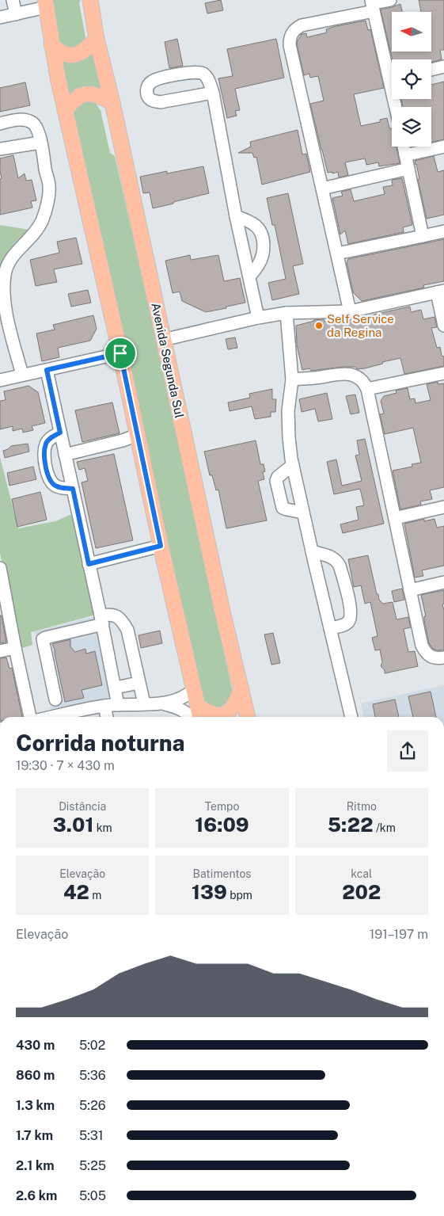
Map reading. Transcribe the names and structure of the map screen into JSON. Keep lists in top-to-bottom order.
{
  "streets": {
    "main road": ["Avenida Segunda Sul"]
  },
  "places": ["Self Service da Regina"],
  "north": "left",
  "page": {
    "heading": ["Corrida noturna", "19:30 · 7 × 430 m"],
    "stats": [
      ["Distância", "3.01 km"],
      ["Tempo", "16:09"],
      ["Ritmo", "5:22 /km"],
      ["Elevação", "42 m"],
      ["Batimentos", "139 bpm"],
      ["kcal", "202"]
    ],
    "chart": ["Elevação", "191–197 m"],
    "list": [
      {
        "name": "430 m",
        "note": "5:02"
      },
      {
        "name": "860 m",
        "note": "5:36"
      },
      {
        "name": "1.3 km",
        "note": "5:26"
      },
      {
        "name": "1.7 km",
        "note": "5:31"
      },
      {
        "name": "2.1 km",
        "note": "5:25"
      },
      {
        "name": "2.6 km",
        "note": "5:05"
      }
    ]
  }
}
